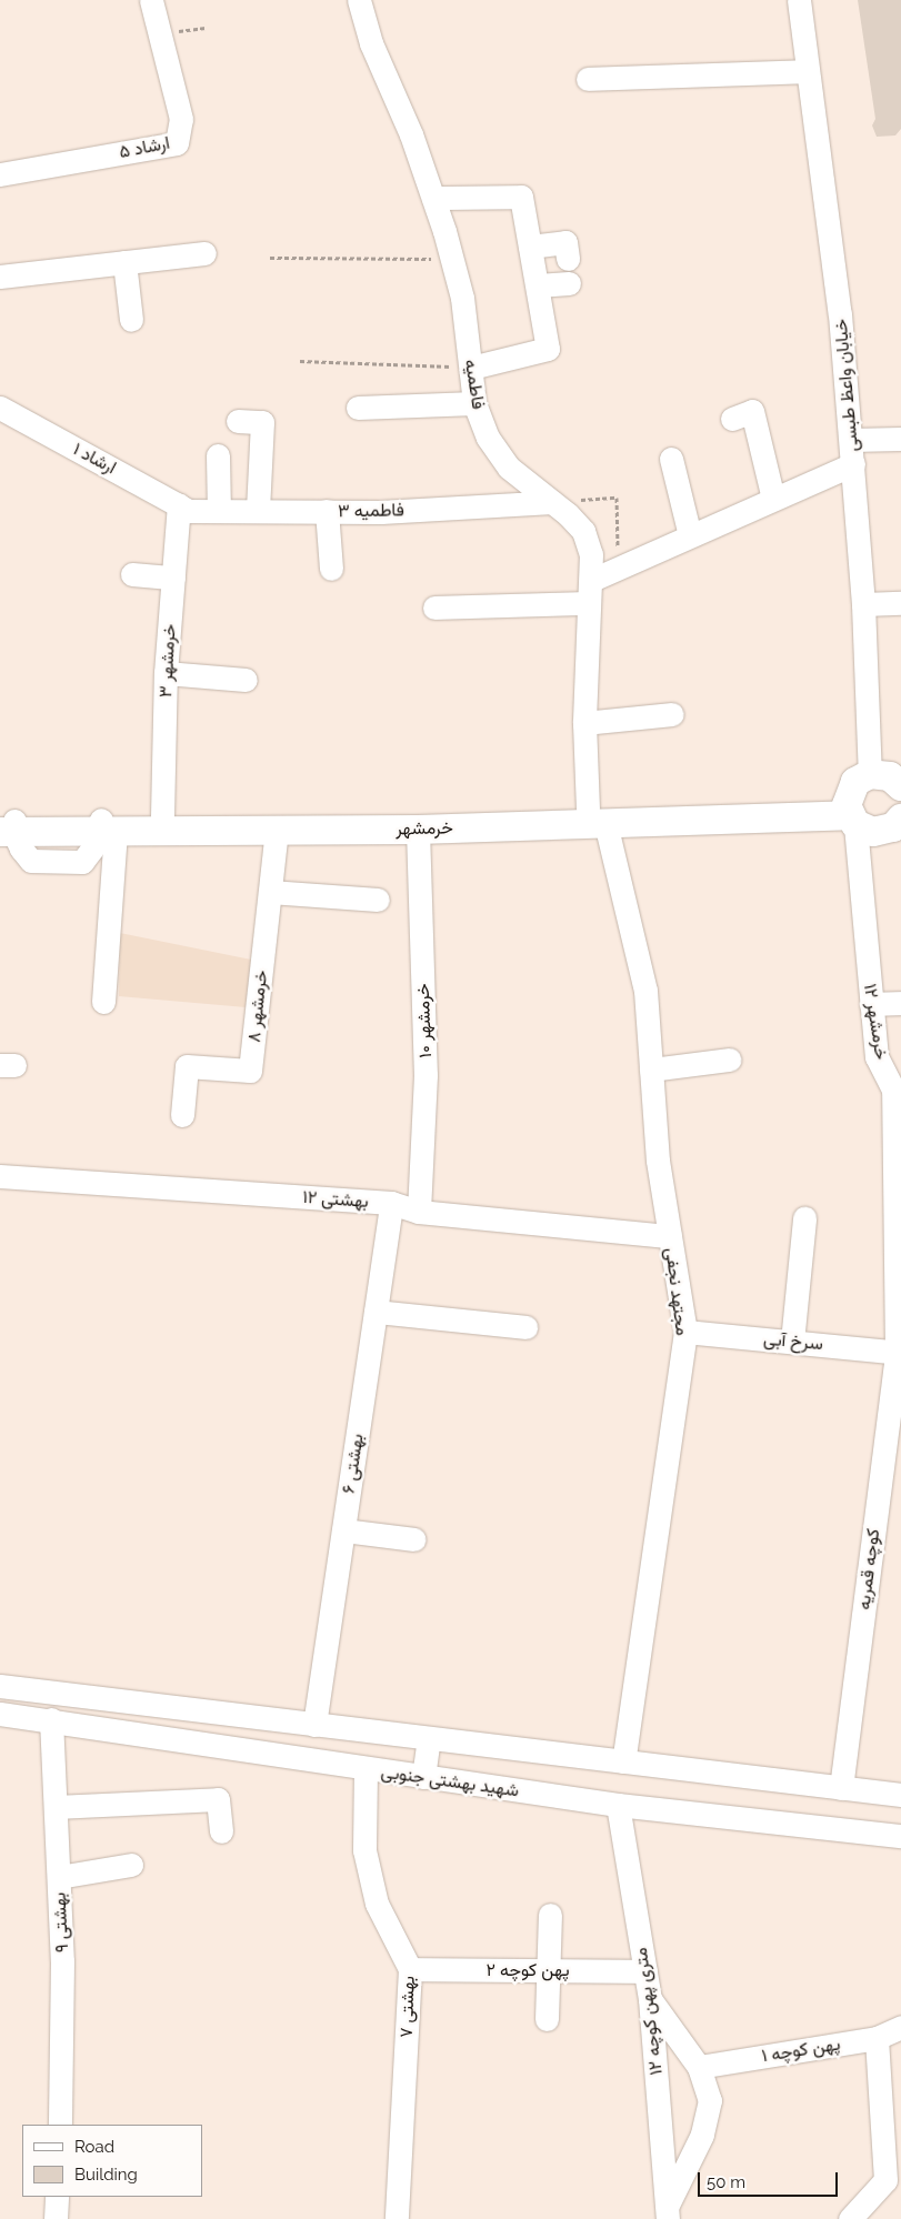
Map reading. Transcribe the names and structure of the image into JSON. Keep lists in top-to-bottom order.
{
  "streets": {
    "main road": ["خرمشهر"],
    "street": [
      "ارشاد ۵",
      "فاطمیه",
      "خیابان واعظ طبسی",
      "ارشاد ۱",
      "فاطمیه ۳",
      "خرمشهر ۳",
      "خرمشهر ۸",
      "خرمشهر ۱۰",
      "خرمشهر ۱۲",
      "بهشتی ۱۲",
      "مجتهد نجفی",
      "سرخ آبی",
      "بهشتی ۶",
      "کوچه قمریه",
      "شهید بهشتی جنوبی",
      "بهشتی ۹",
      "پهن کوچه ۲",
      "بهشتی ۷",
      "۱۲ متری پهن کوچه",
      "پهن کوچه ۱"
    ]
  },
  "crossings": [
    ["فاطمیه", "فاطمیه ۳"],
    ["فاطمیه", "خرمشهر"],
    ["فاطمیه", "مجتهد نجفی"],
    ["ارشاد ۱", "فاطمیه ۳"],
    ["ارشاد ۱", "خرمشهر ۳"],
    ["فاطمیه ۳", "خرمشهر ۳"],
    ["خرمشهر ۳", "خرمشهر"],
    ["خرمشهر", "خرمشهر ۸"],
    ["خرمشهر", "خرمشهر ۱۰"],
    ["خرمشهر", "خرمشهر ۱۲"],
    ["خرمشهر", "مجتهد نجفی"],
    ["خرمشهر ۱۰", "بهشتی ۱۲"],
    ["خرمشهر ۱۲", "سرخ آبی"],
    ["خرمشهر ۱۲", "کوچه قمریه"],
    ["بهشتی ۱۲", "مجتهد نجفی"],
    ["بهشتی ۱۲", "بهشتی ۶"],
    ["مجتهد نجفی", "سرخ آبی"],
    ["سرخ آبی", "کوچه قمریه"],
    ["شهید بهشتی جنوبی", "بهشتی ۹"],
    ["شهید بهشتی جنوبی", "بهشتی ۷"],
    ["شهید بهشتی جنوبی", "۱۲ متری پهن کوچه"],
    ["پهن کوچه ۲", "بهشتی ۷"],
    ["پهن کوچه ۲", "۱۲ متری پهن کوچه"]
  ],
  "legend": ["Road", "Building"],
  "scale_bar": "50 m"
}
